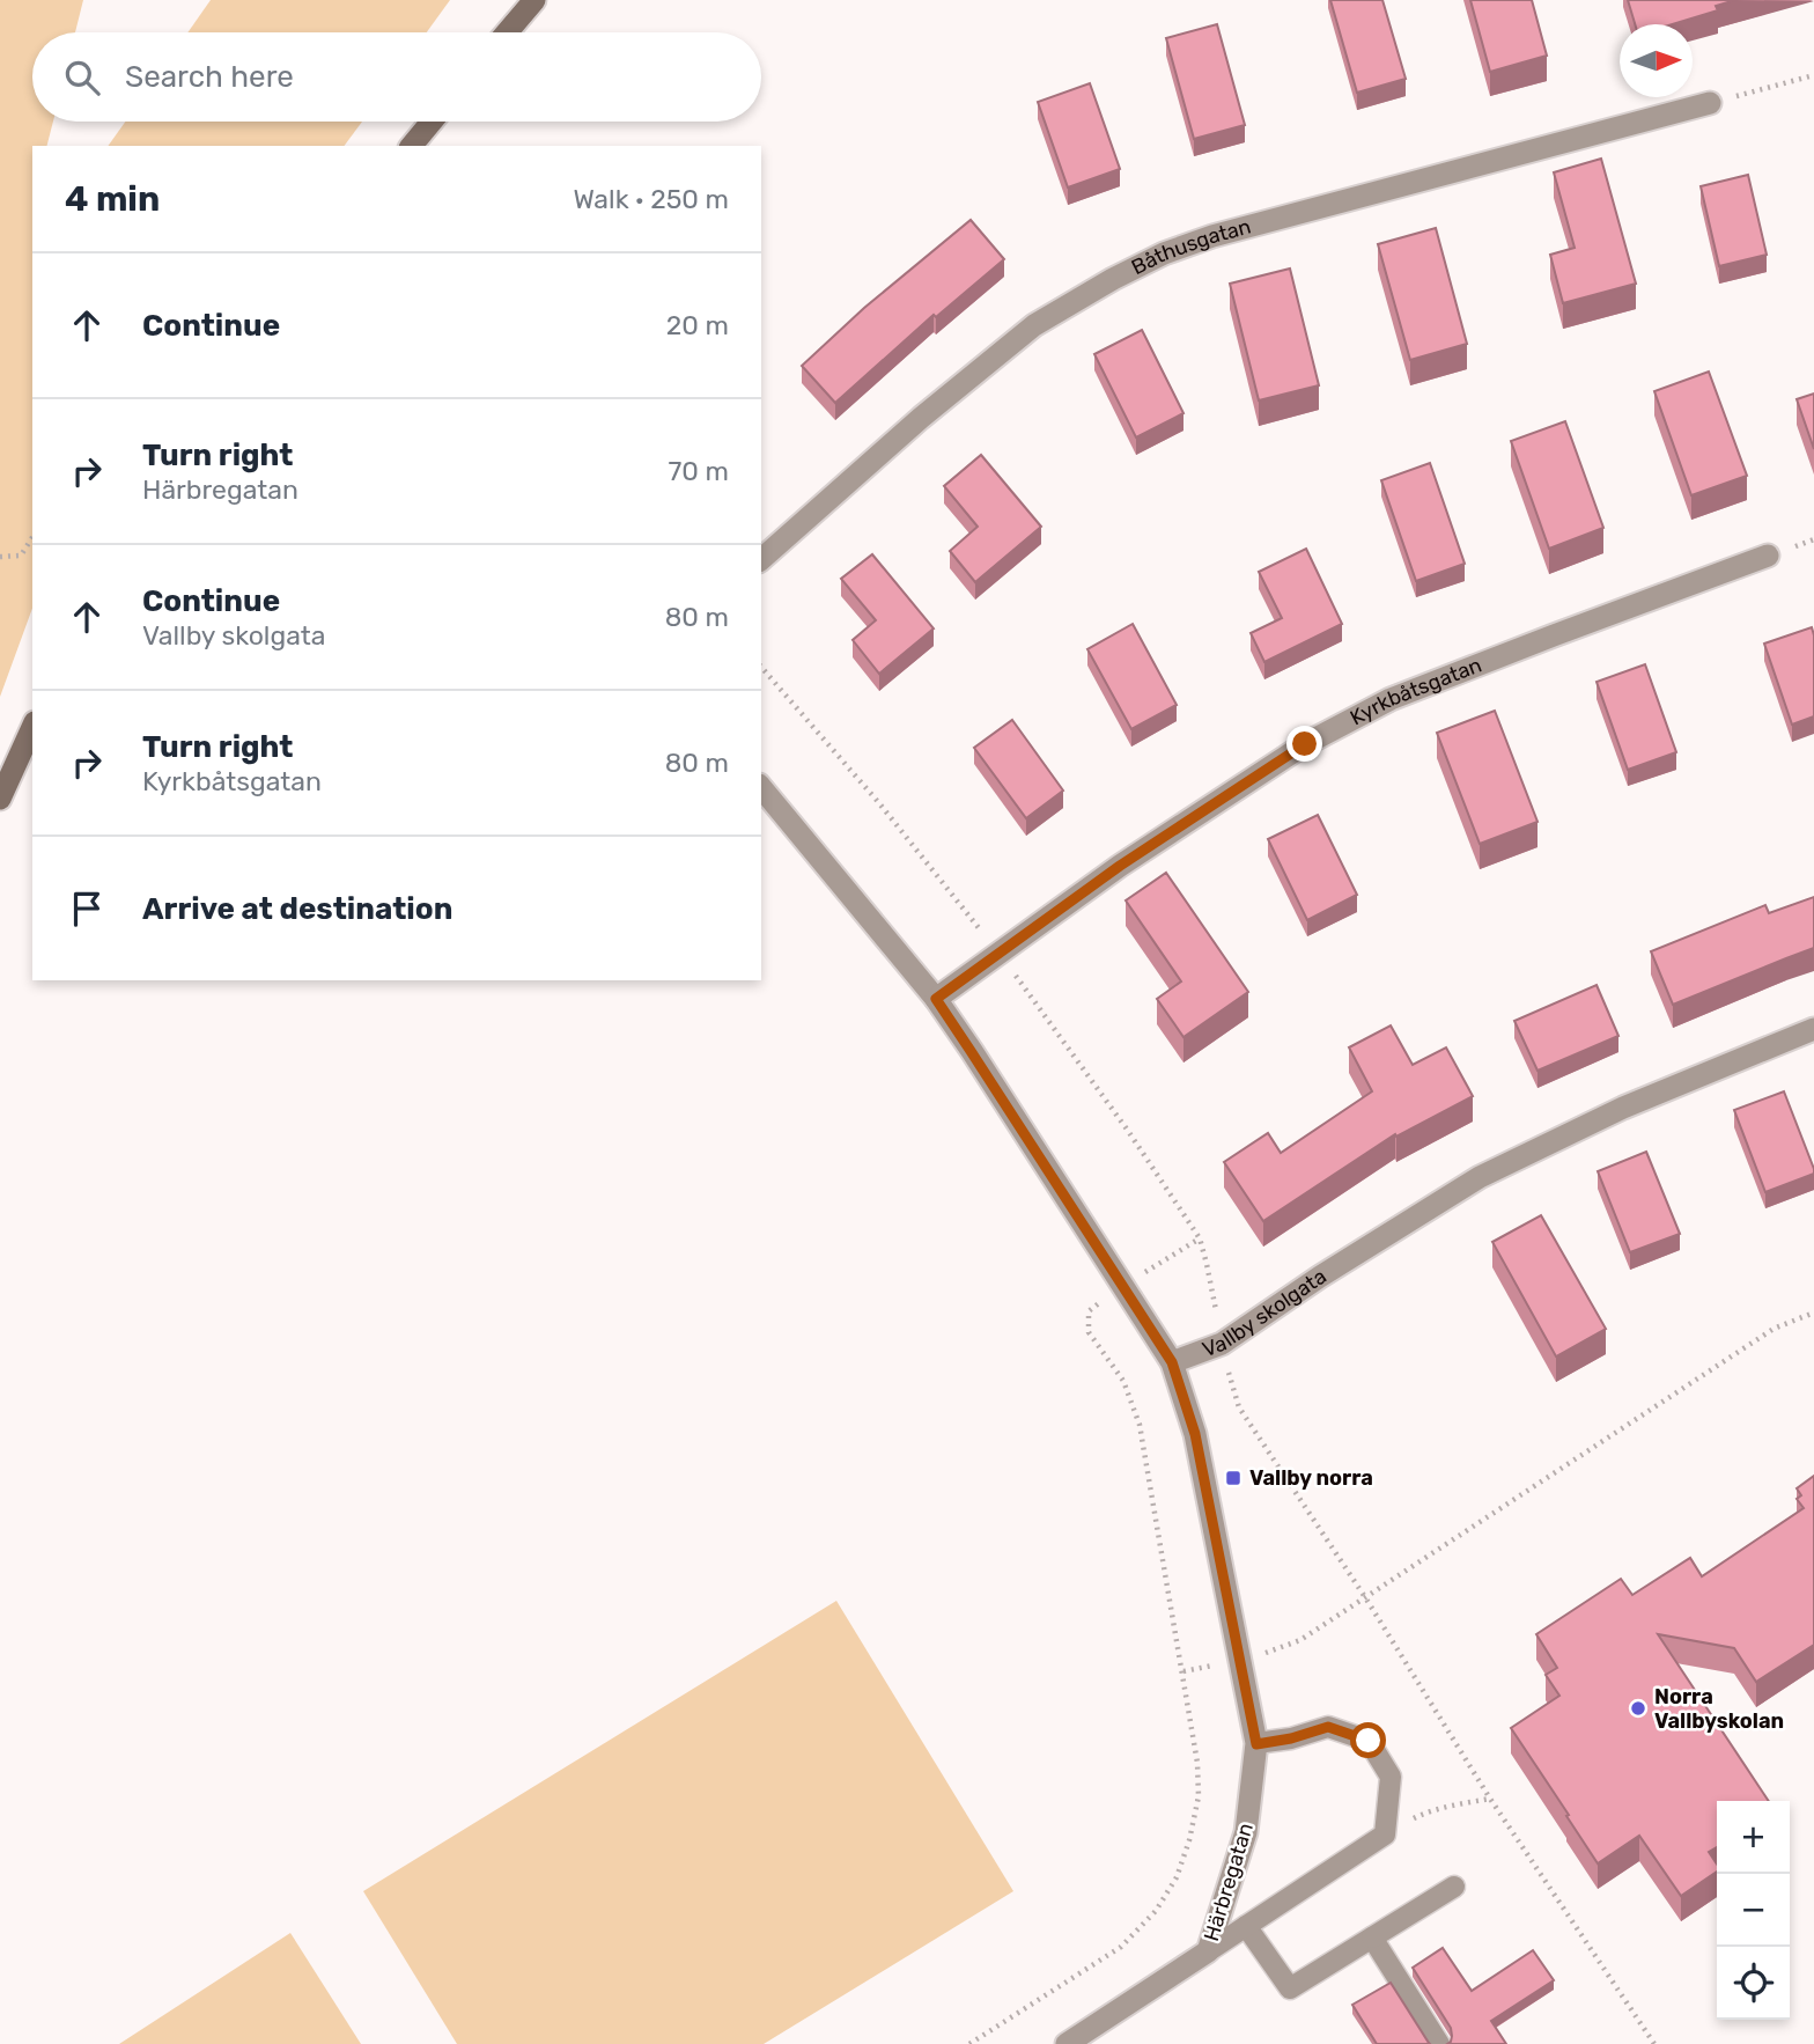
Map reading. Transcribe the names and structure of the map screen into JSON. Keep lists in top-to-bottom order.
{
  "streets": {
    "street": [
      "Båthusgatan",
      "Kyrkbåtsgatan",
      "Vallby skolgata",
      "Härbregatan"
    ]
  },
  "crossings": [
    ["Vallby skolgata", "Härbregatan"]
  ],
  "places": {
    "transit": ["Vallby norra"],
    "other": ["Norra Vallbyskolan"]
  },
  "north": "right",
  "page": {
    "search": "Search here",
    "heading": ["4 min", "Walk · 250 m"],
    "list": [
      ["Continue", "20 m"],
      ["Turn right", "Härbregatan", "70 m"],
      ["Continue", "Vallby skolgata", "80 m"],
      ["Turn right", "Kyrkbåtsgatan", "80 m"],
      "Arrive at destination"
    ],
    "map_buttons": ["+", "−"]
  }
}
